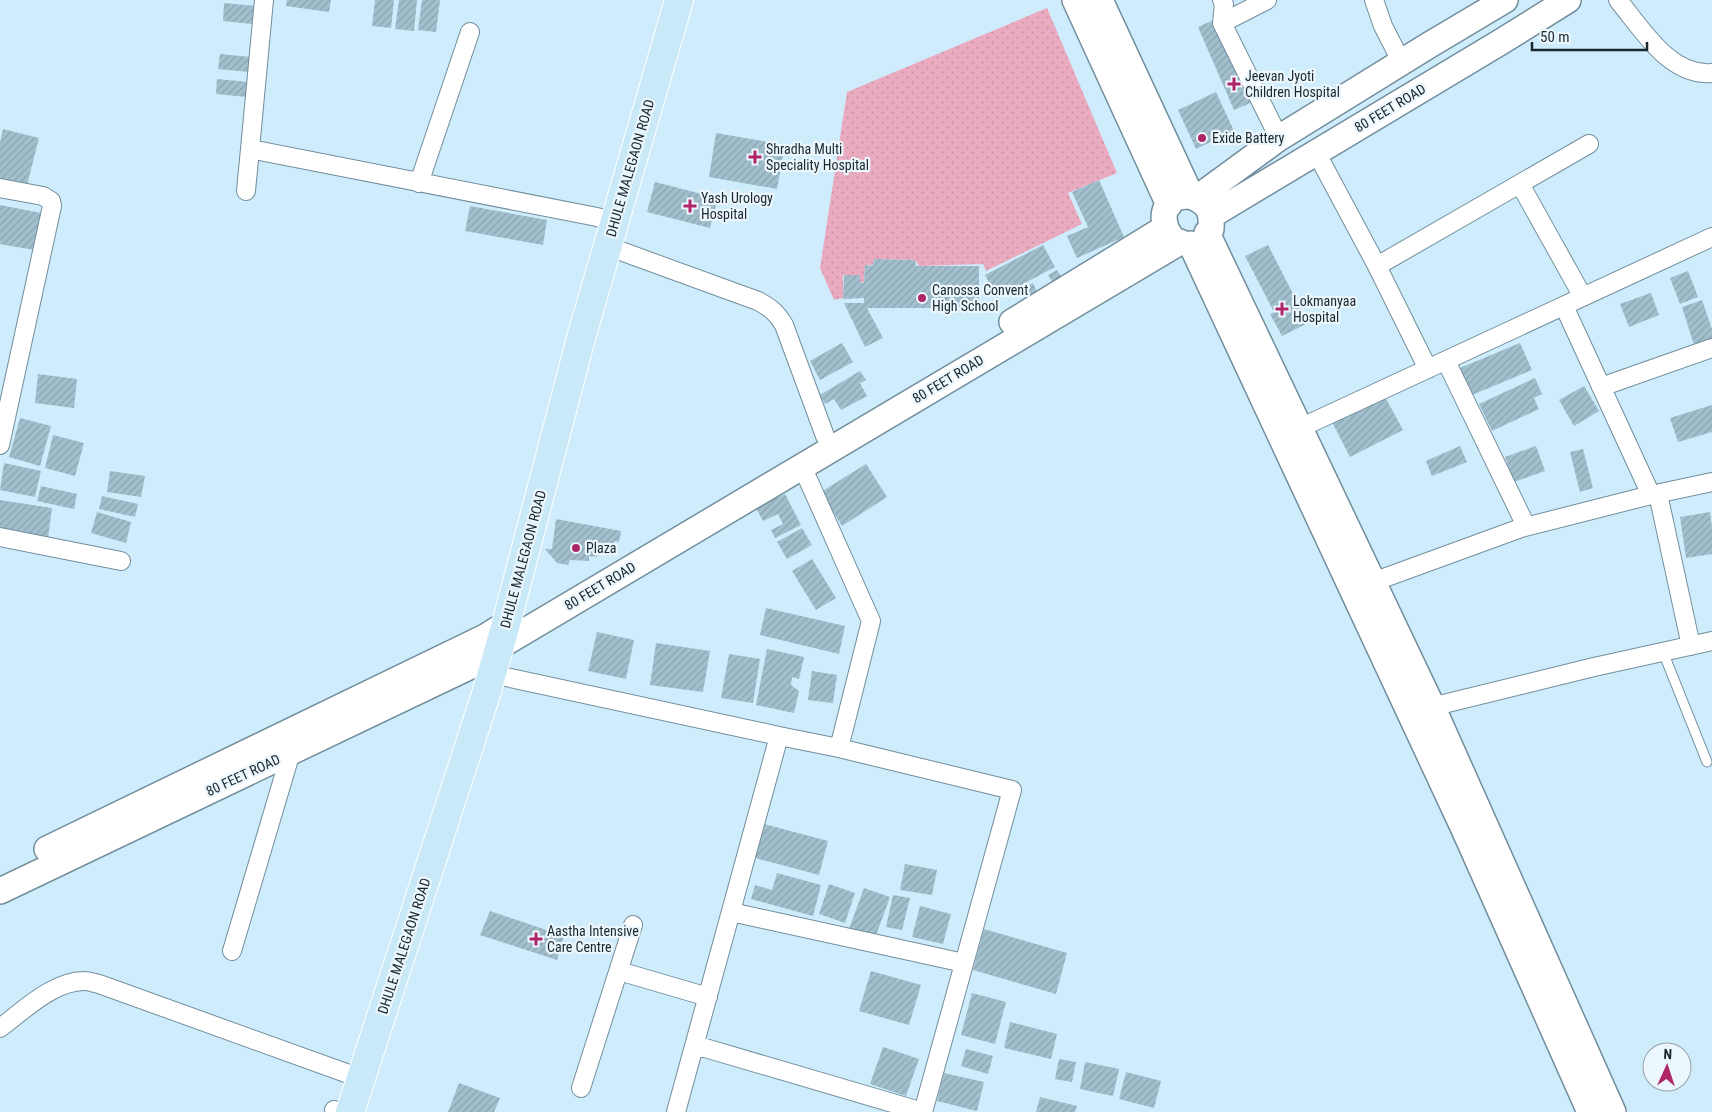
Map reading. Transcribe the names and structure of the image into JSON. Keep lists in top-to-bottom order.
{
  "streets": {
    "main road": ["80 FEET ROAD", "DHULE MALEGAON ROAD"]
  },
  "crossings": [
    ["80 FEET ROAD", "DHULE MALEGAON ROAD"]
  ],
  "places": {
    "health": [
      "Jeevan Jyoti Children Hospital",
      "Shradha Multi Speciality Hospital",
      "Yash Urology Hospital",
      "Lokmanyaa Hospital",
      "Aastha Intensive Care Centre"
    ],
    "other": ["Exide Battery", "Canossa Convent High School", "Plaza"]
  },
  "scale_bar": "50 m",
  "north": "top"
}
